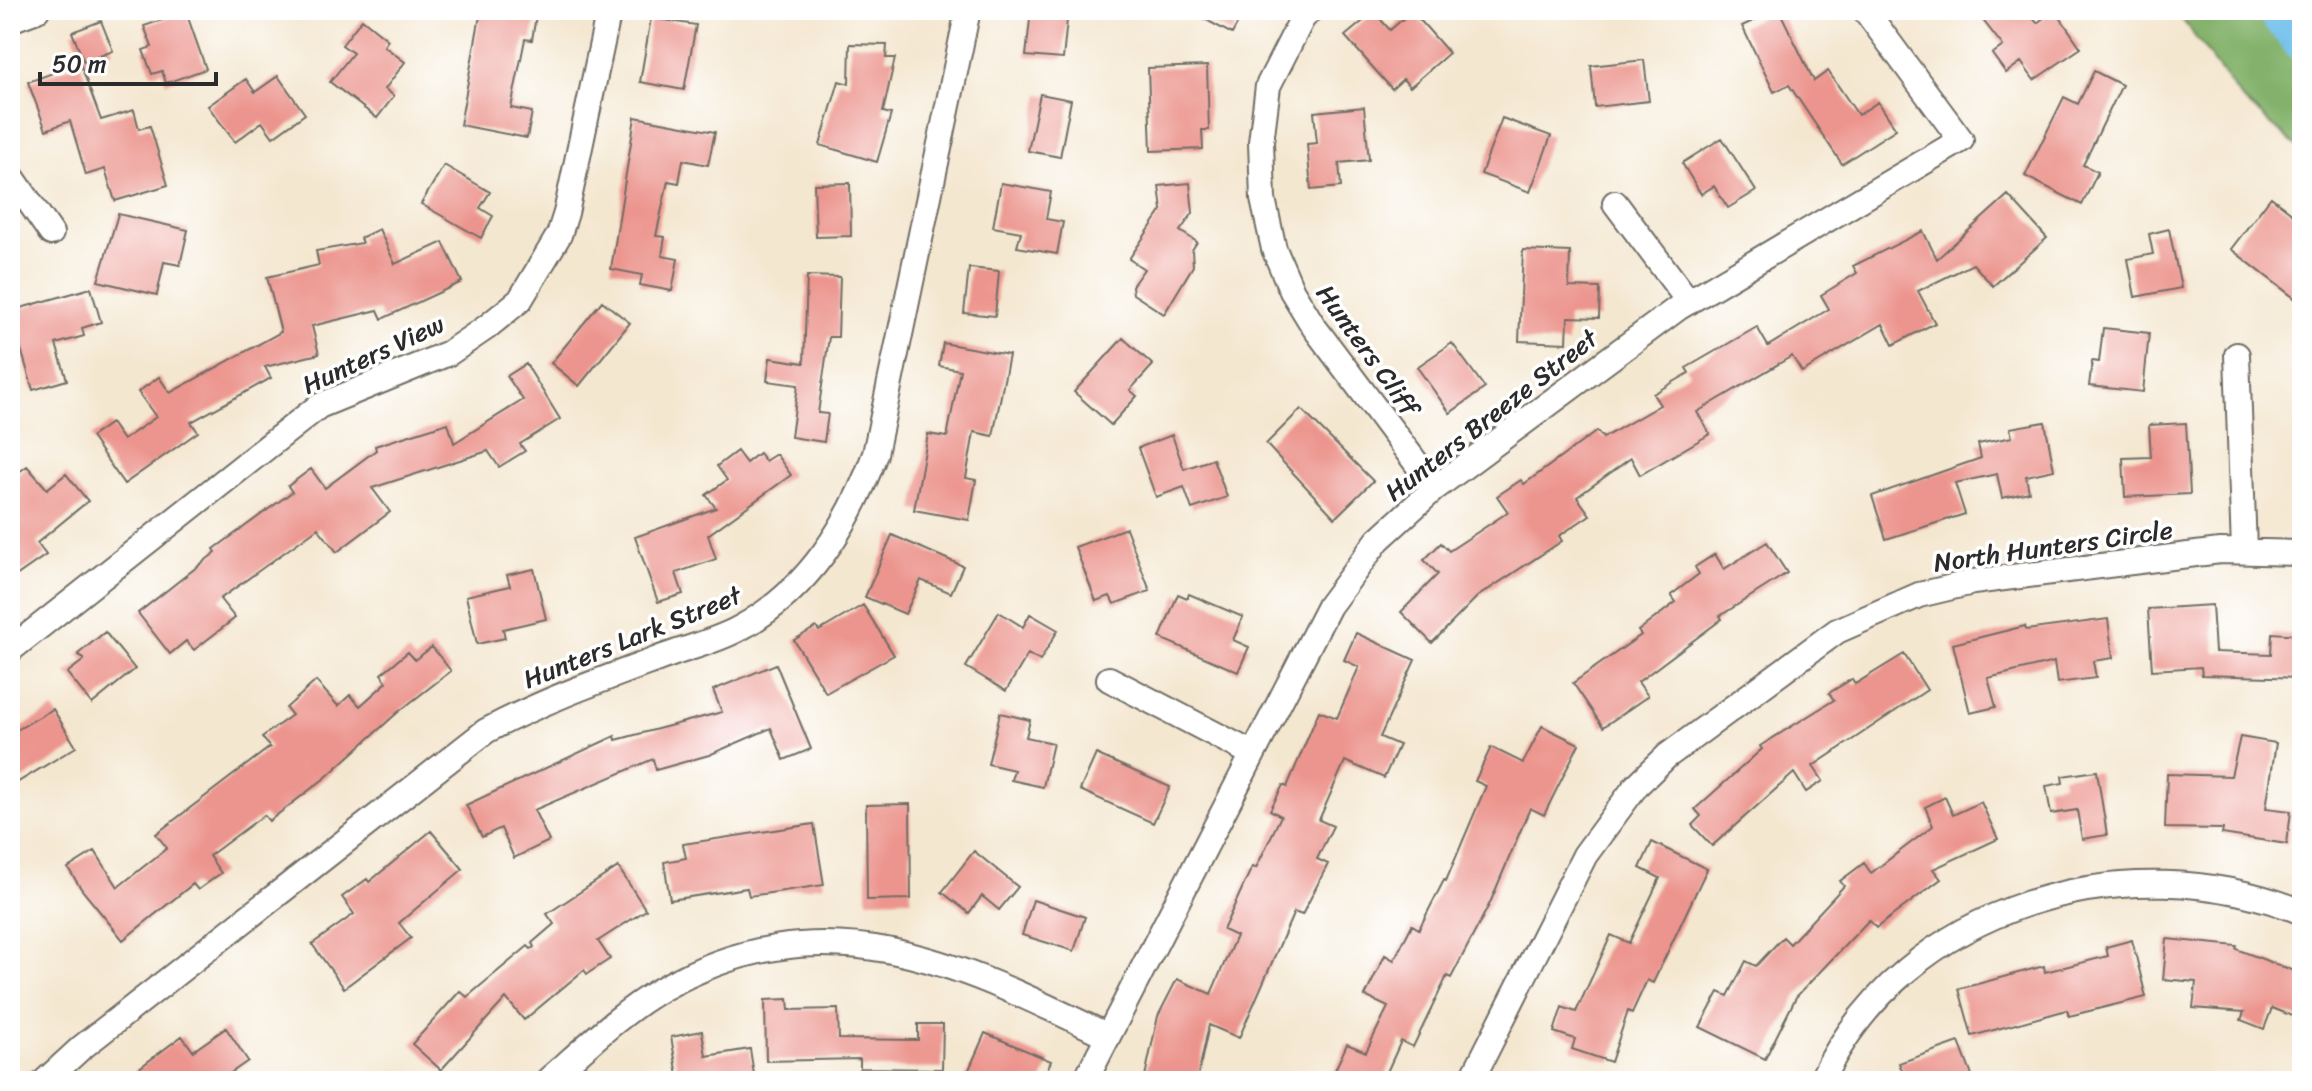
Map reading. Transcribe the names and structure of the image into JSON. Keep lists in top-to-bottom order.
{
  "streets": {
    "street": [
      "Hunters Cliff",
      "Hunters View",
      "Hunters Breeze Street",
      "North Hunters Circle",
      "Hunters Lark Street"
    ]
  },
  "crossings": [
    ["Hunters Cliff", "Hunters Breeze Street"]
  ],
  "scale_bar": "50 m"
}
